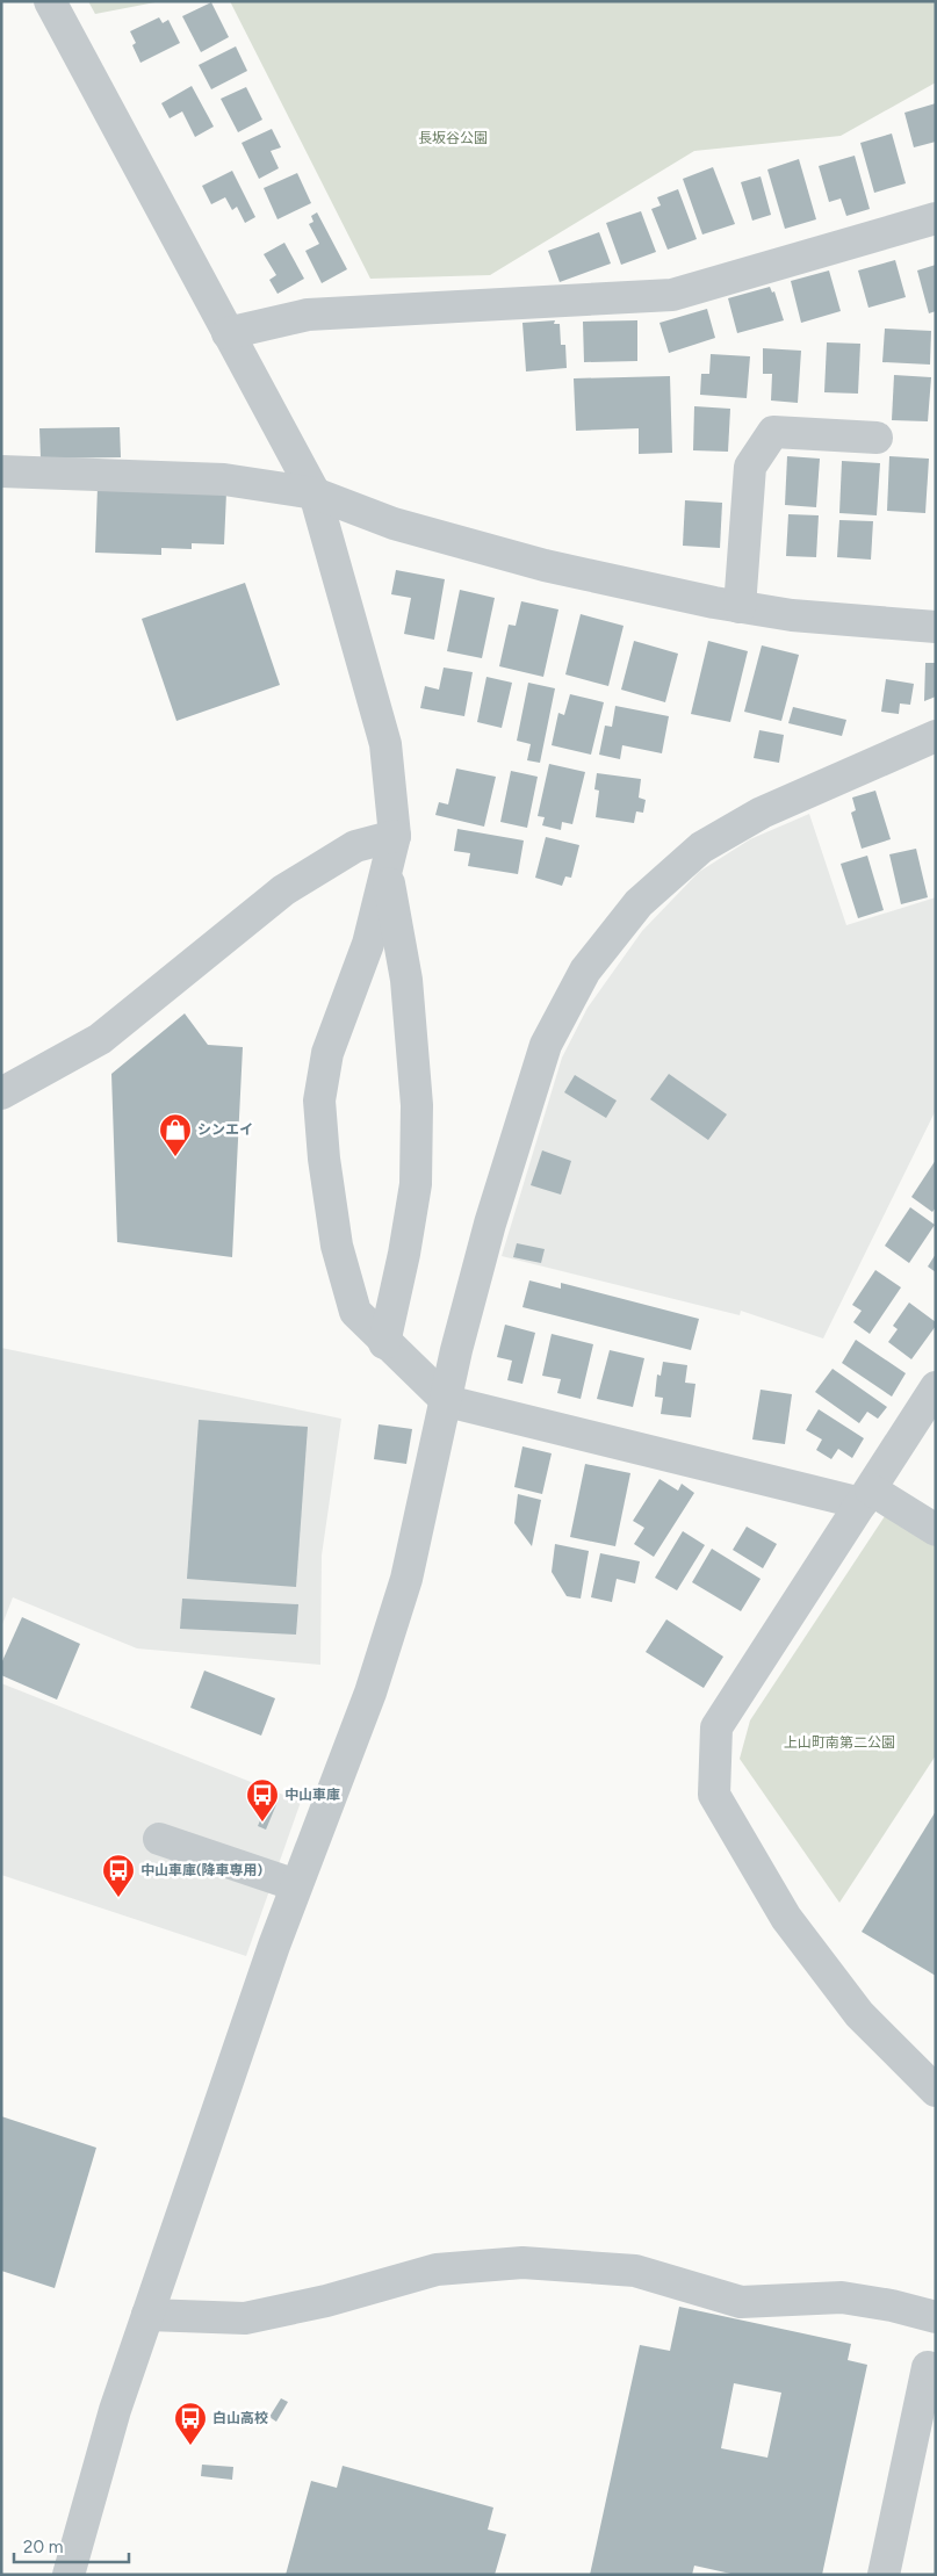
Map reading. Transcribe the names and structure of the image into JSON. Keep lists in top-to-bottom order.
{
  "parks": ["長坂谷公園", "上山町南第二公園"],
  "places": {
    "shop": ["シンエイ"],
    "bus stop": ["中山車庫", "中山車庫(降車専用)", "白山高校"]
  },
  "scale_bar": "20 m"
}
